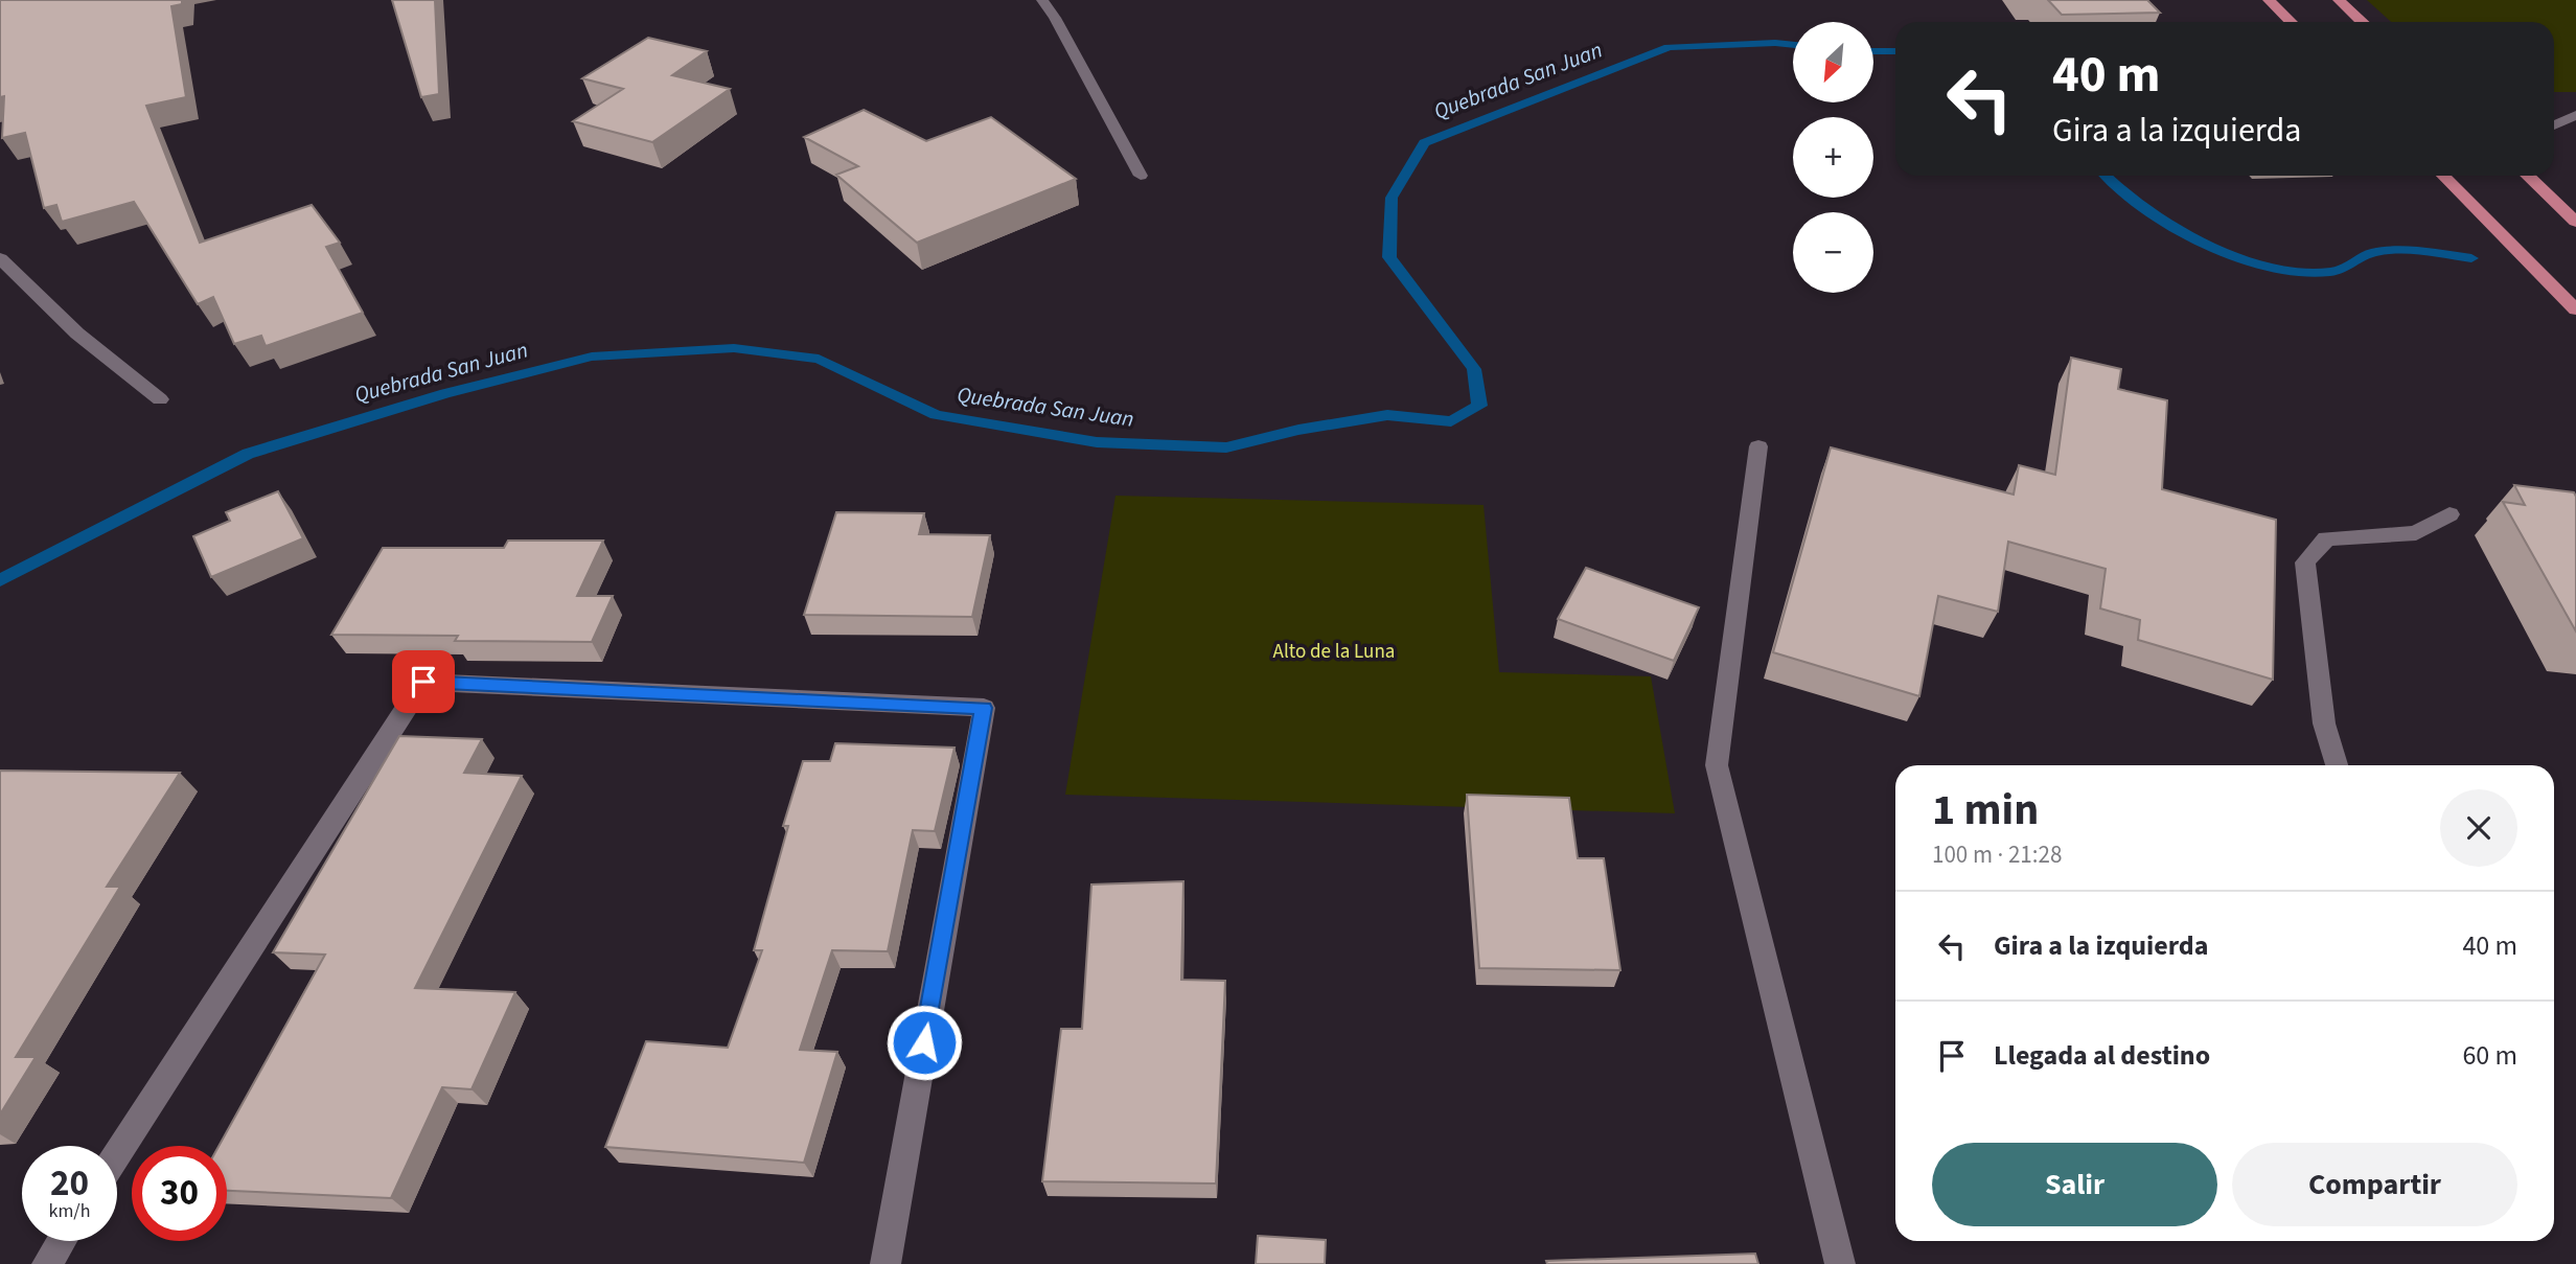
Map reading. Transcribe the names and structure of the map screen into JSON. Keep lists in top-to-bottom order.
{
  "water": ["Quebrada San Juan"],
  "parks": ["Alto de la Luna"],
  "north": "bottom left",
  "page": {
    "map_buttons": ["+", "−"],
    "turn": ["40 m", "Gira a la izquierda"],
    "heading": ["1 min", "100 m · 21:28"],
    "list": [
      {
        "name": "Gira a la izquierda",
        "value": "40 m"
      },
      {
        "name": "Llegada al destino",
        "value": "60 m"
      }
    ],
    "buttons": ["Salir", "Compartir"],
    "speed": "20 km/h",
    "limit": "30"
  }
}
